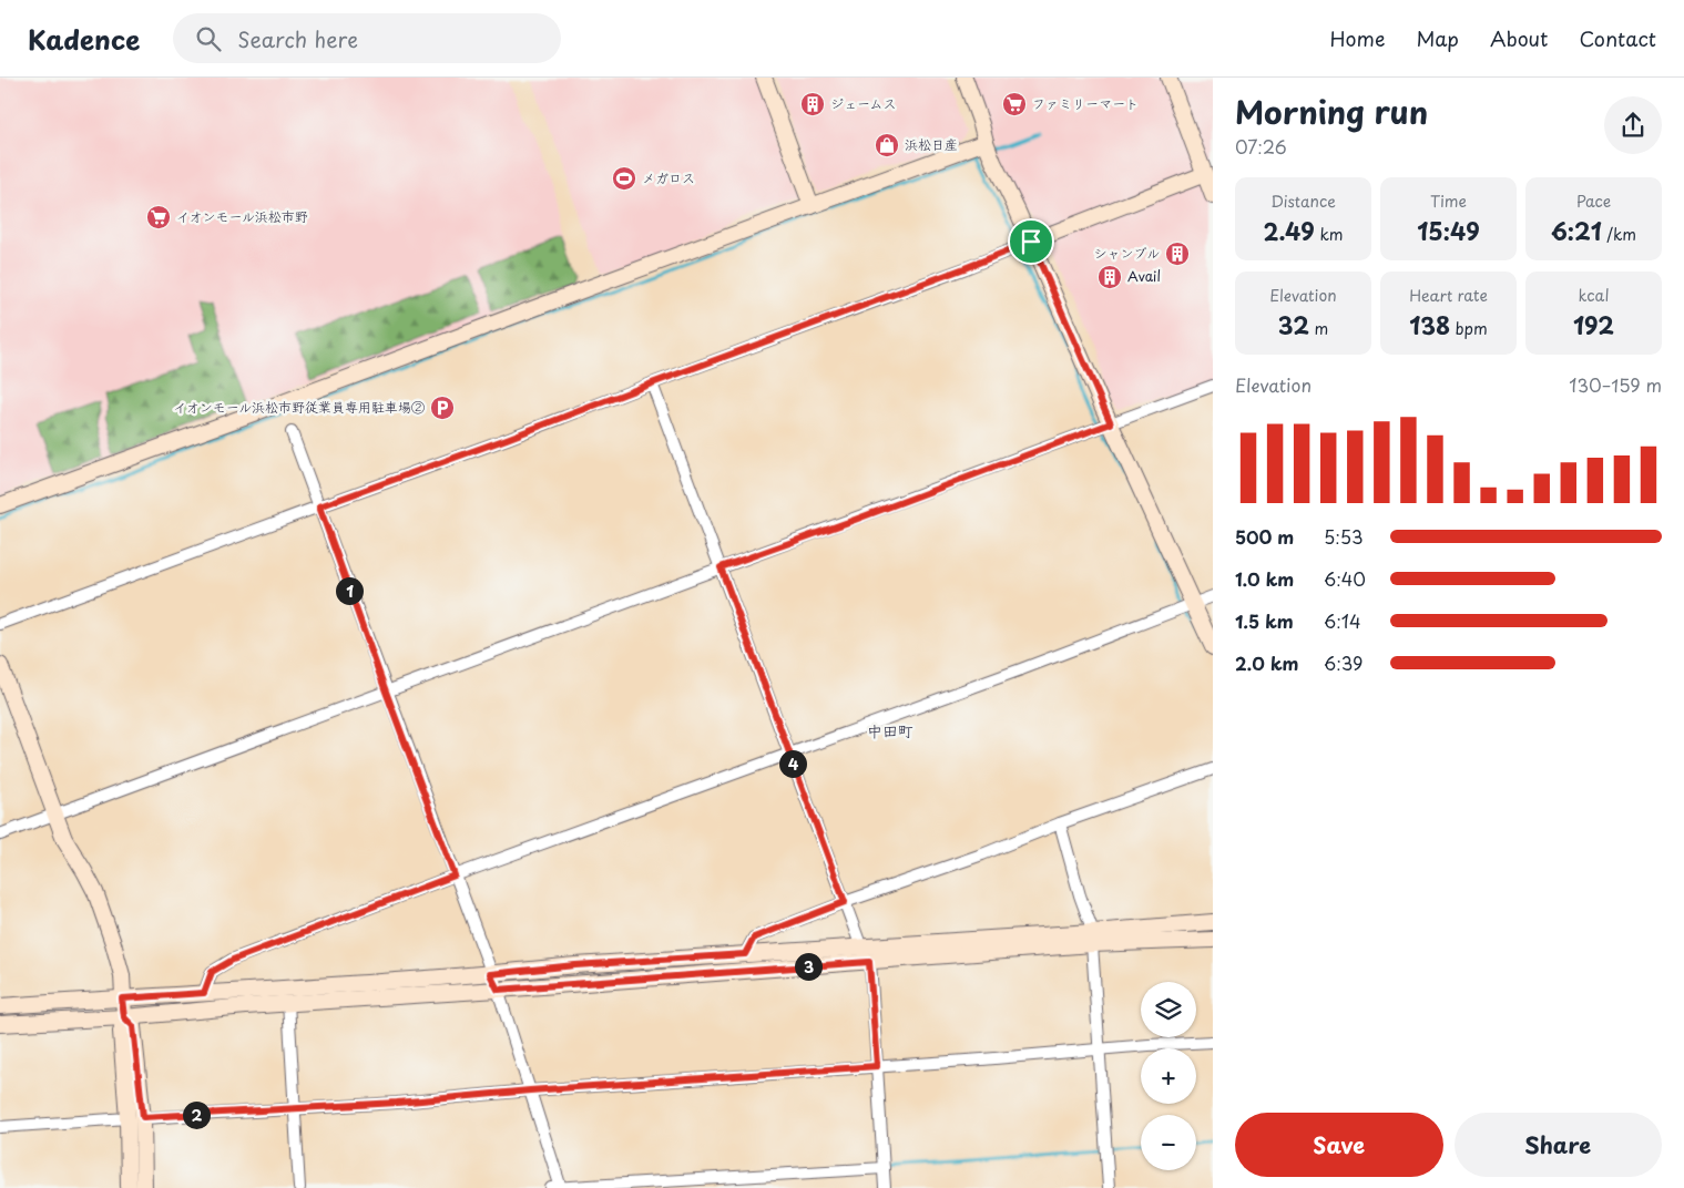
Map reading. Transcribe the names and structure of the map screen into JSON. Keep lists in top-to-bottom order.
{
  "districts": ["中田町"],
  "places": {
    "building": ["ジェームス", "シャンブル", "Avail"],
    "supermarket": ["ファミリーマート", "イオンモール浜松市野"],
    "shop": ["浜松日産"],
    "sports": ["メガロス"],
    "parking": ["イオンモール浜松市野従業員専用駐車場②"]
  },
  "page": {
    "header": "Kadence",
    "search": "Search here",
    "nav": [
      "Home",
      "Map",
      "About",
      "Contact"
    ],
    "heading": ["Morning run", "07:26"],
    "stats": [
      ["Distance", "2.49 km"],
      ["Time", "15:49"],
      ["Pace", "6:21 /km"],
      ["Elevation", "32 m"],
      ["Heart rate", "138 bpm"],
      ["kcal", "192"]
    ],
    "chart": ["Elevation", "130–159 m"],
    "list": [
      {
        "name": "500 m",
        "note": "5:53"
      },
      {
        "name": "1.0 km",
        "note": "6:40"
      },
      {
        "name": "1.5 km",
        "note": "6:14"
      },
      {
        "name": "2.0 km",
        "note": "6:39"
      }
    ],
    "pins": [
      "1",
      "4",
      "3",
      "2"
    ],
    "map_buttons": ["+", "−"],
    "buttons": ["Save", "Share"]
  }
}
